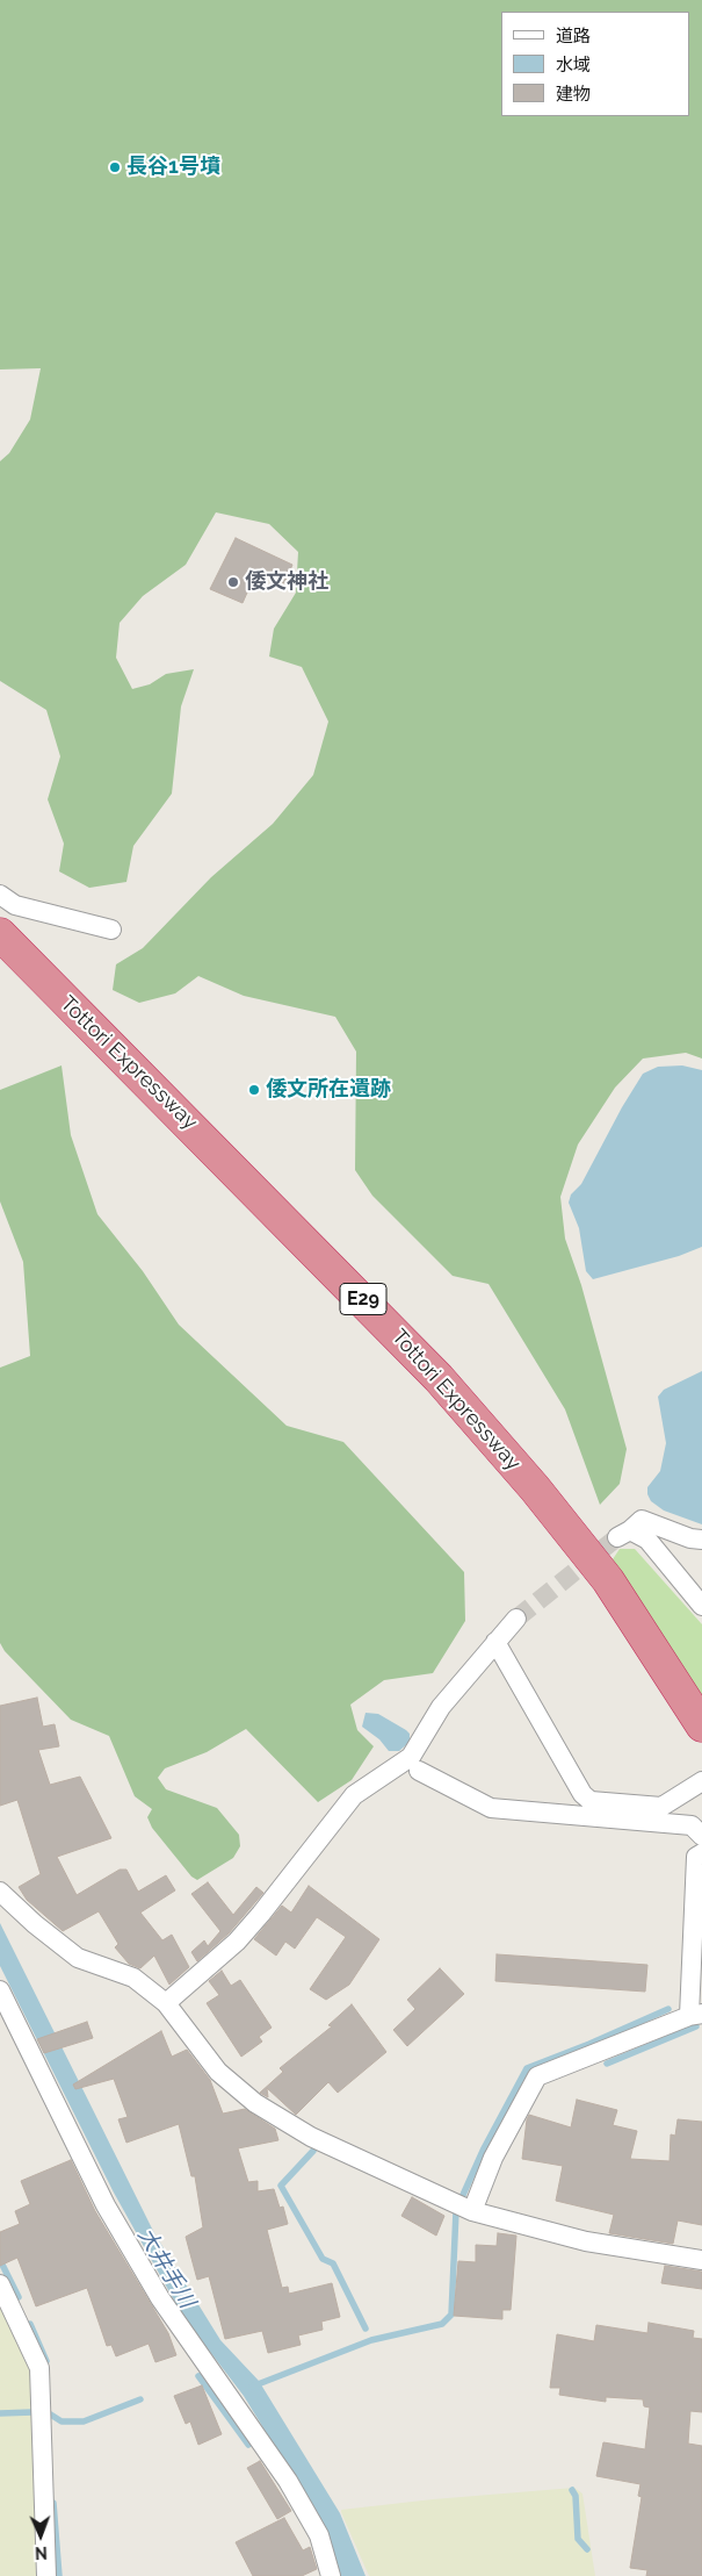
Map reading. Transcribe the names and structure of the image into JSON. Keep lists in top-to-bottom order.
{
  "streets": {
    "highway": ["Tottori Expressway", "E29"]
  },
  "water": ["大井手川"],
  "places": ["長谷1号墳", "倭文神社", "倭文所在遺跡"],
  "legend": ["道路", "水域", "建物"],
  "north": "bottom"
}
